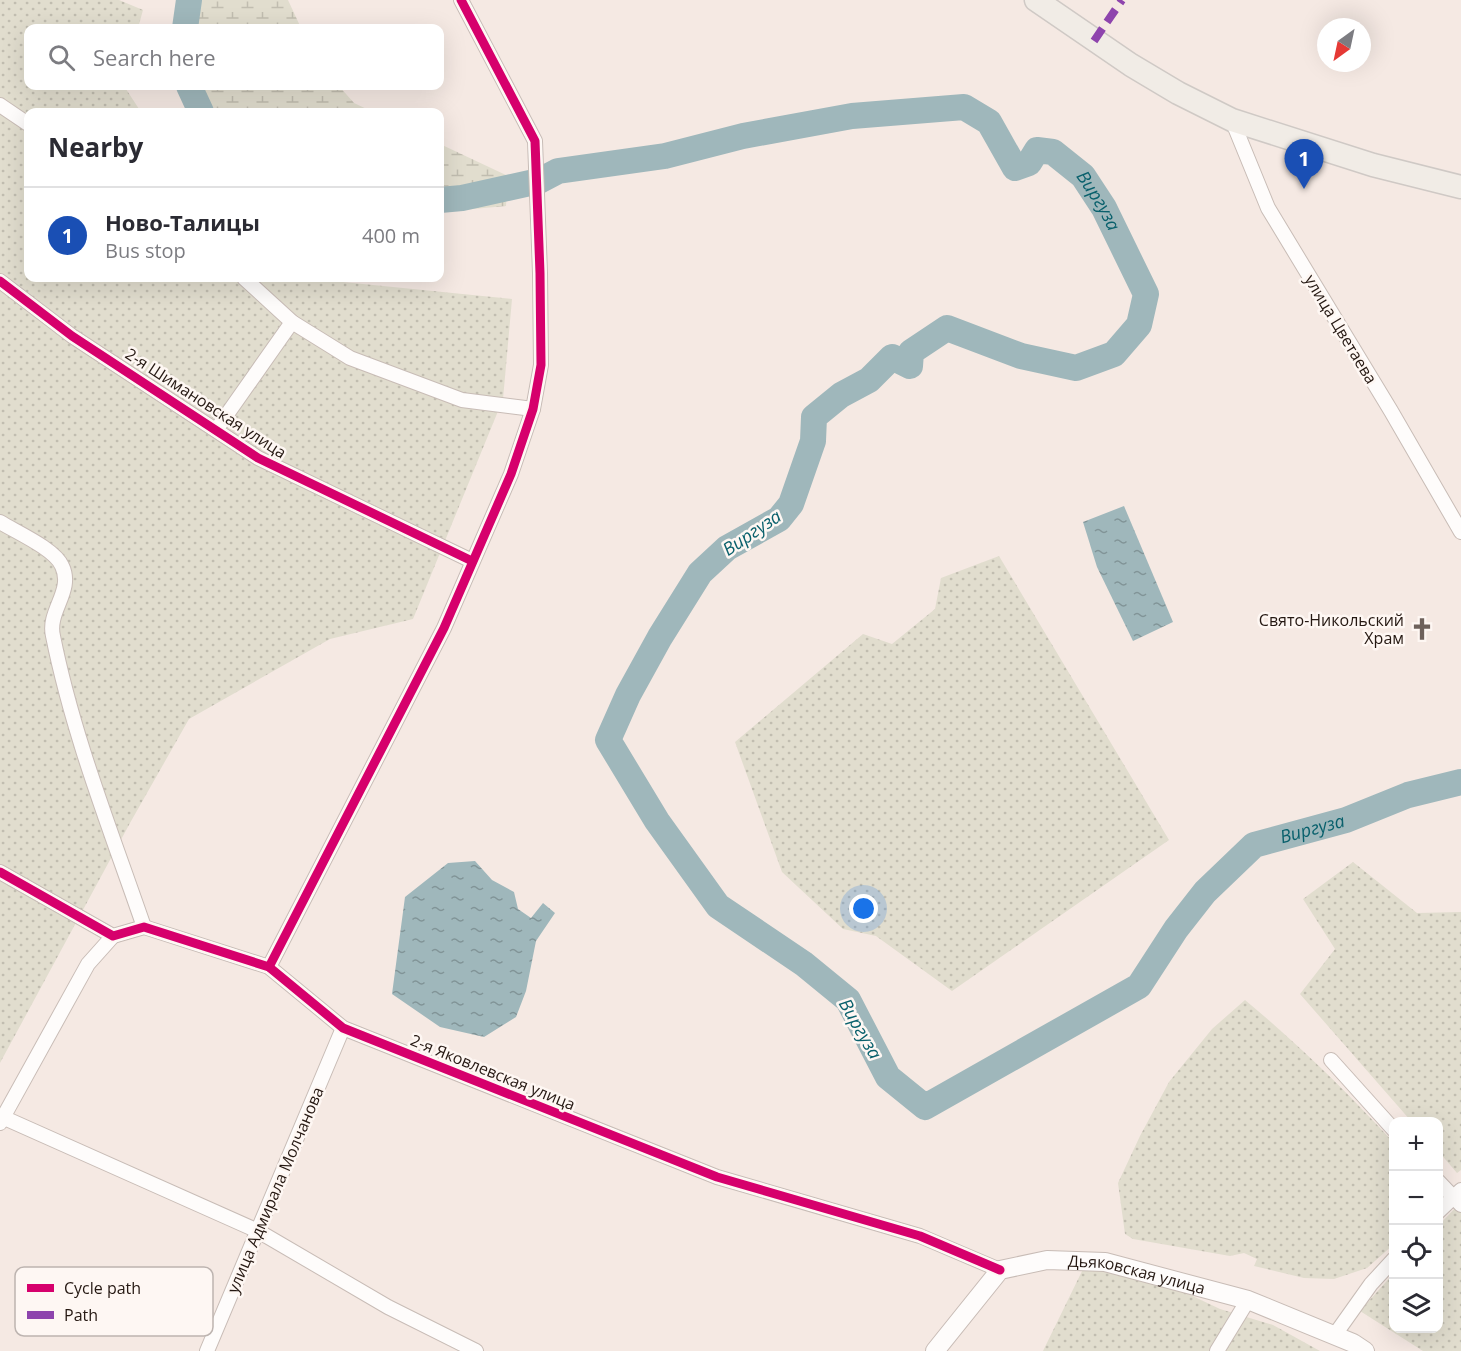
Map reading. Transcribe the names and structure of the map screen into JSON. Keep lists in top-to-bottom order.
{
  "streets": {
    "street": [
      "улица Цветаева",
      "2-я Шимановская улица",
      "2-я Яковлевская улица",
      "улица Адмирала Молчанова",
      "Дьяковская улица"
    ]
  },
  "crossings": [
    ["2-я Яковлевская улица", "улица Адмирала Молчанова"],
    ["2-я Яковлевская улица", "Дьяковская улица"]
  ],
  "water": ["Виргуза"],
  "places": {
    "church": ["Свято-Никольский Храм"]
  },
  "legend": ["Cycle path", "Path"],
  "north": "bottom left",
  "page": {
    "search": "Search here",
    "heading": "Nearby",
    "pins": "1",
    "list": [
      {
        "mark": "1",
        "name": "Ново-Талицы",
        "note": "Bus stop",
        "value": "400 m"
      }
    ],
    "map_buttons": ["+", "−"]
  }
}
